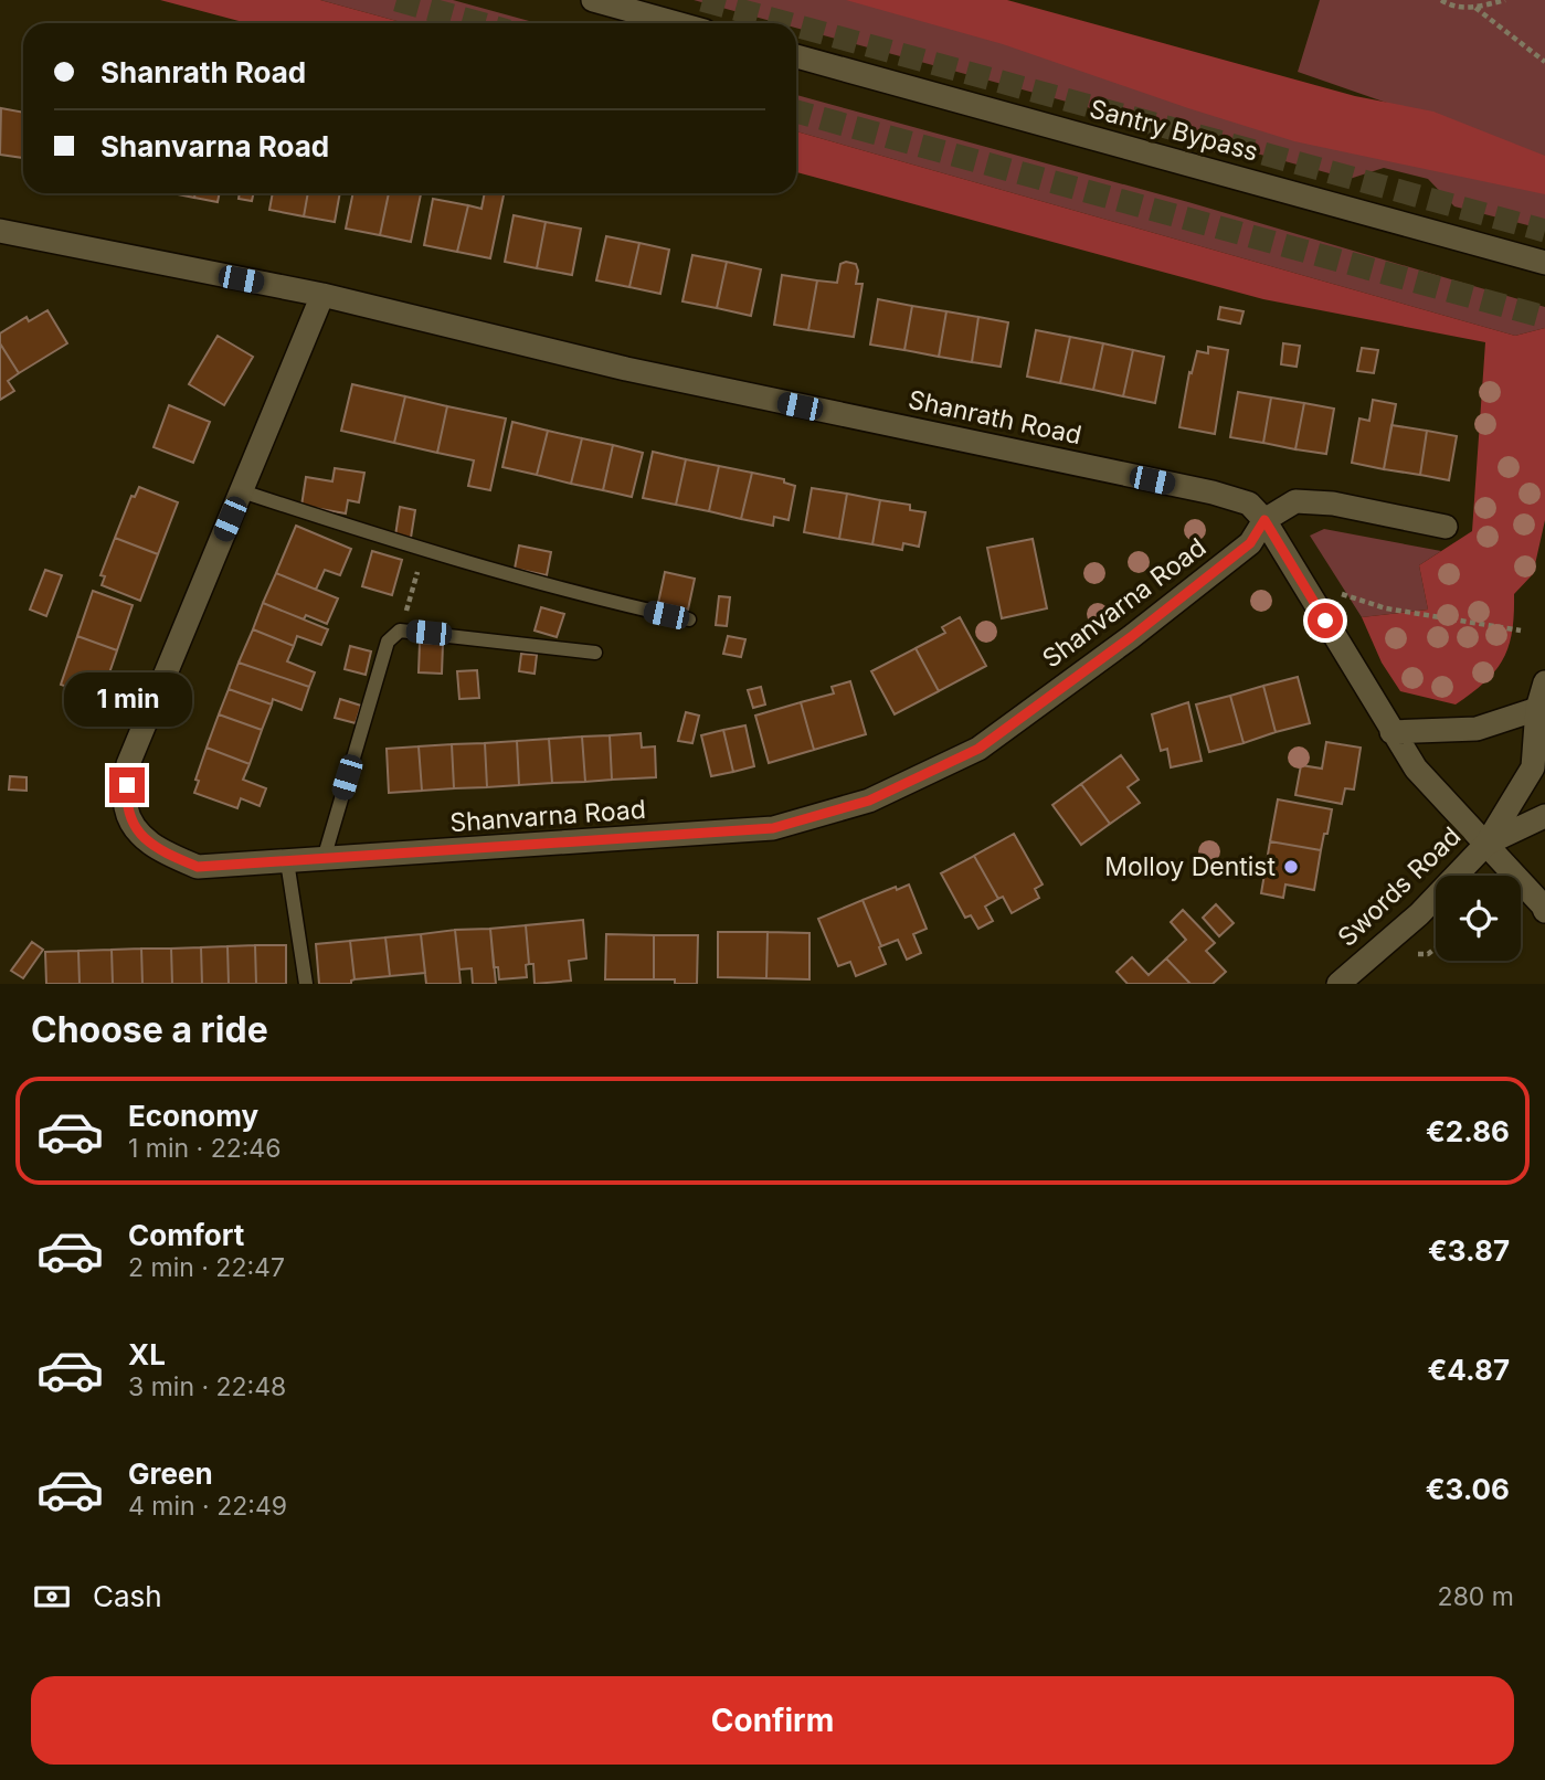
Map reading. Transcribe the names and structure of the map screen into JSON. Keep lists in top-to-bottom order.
{
  "streets": {
    "street": [
      "Santry Bypass",
      "Shanrath Road",
      "Shanvarna Road",
      "Swords Road"
    ]
  },
  "crossings": [
    ["Shanrath Road", "Shanvarna Road"],
    ["Shanrath Road", "Swords Road"]
  ],
  "places": ["Molloy Dentist"],
  "page": {
    "banner": ["Shanrath Road", "Shanvarna Road"],
    "bubble": "1 min",
    "heading": "Choose a ride",
    "list": [
      {
        "name": "Economy",
        "note": "1 min · 22:46",
        "value": "€2.86"
      },
      {
        "name": "Comfort",
        "note": "2 min · 22:47",
        "value": "€3.87"
      },
      {
        "name": "XL",
        "note": "3 min · 22:48",
        "value": "€4.87"
      },
      {
        "name": "Green",
        "note": "4 min · 22:49",
        "value": "€3.06"
      }
    ],
    "pay": ["Cash", "280 m"],
    "buttons": "Confirm"
  }
}
